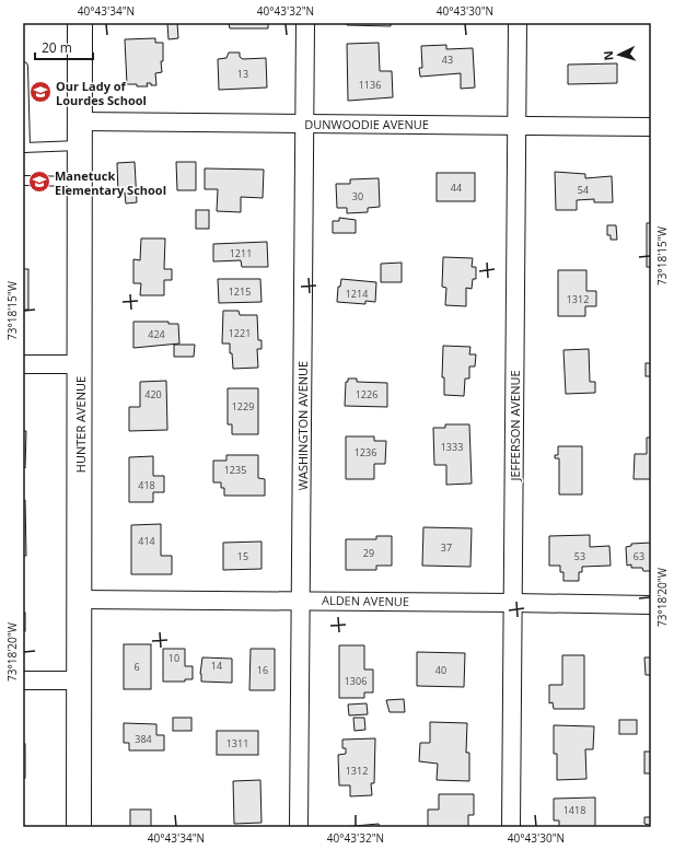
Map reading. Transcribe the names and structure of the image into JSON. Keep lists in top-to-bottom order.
{
  "streets": {
    "street": [
      "DUNWOODIE AVENUE",
      "HUNTER AVENUE",
      "WASHINGTON AVENUE",
      "JEFFERSON AVENUE",
      "ALDEN AVENUE"
    ]
  },
  "crossings": [
    ["DUNWOODIE AVENUE", "HUNTER AVENUE"],
    ["DUNWOODIE AVENUE", "WASHINGTON AVENUE"],
    ["DUNWOODIE AVENUE", "JEFFERSON AVENUE"],
    ["HUNTER AVENUE", "ALDEN AVENUE"],
    ["WASHINGTON AVENUE", "ALDEN AVENUE"],
    ["JEFFERSON AVENUE", "ALDEN AVENUE"]
  ],
  "places": {
    "school or university": ["Our Lady of Lourdes School", "Manetuck Elementary School"]
  },
  "house_numbers": [
    "43",
    "13",
    "1136",
    "44",
    "54",
    "30",
    "1211",
    "1215",
    "1214",
    "1312",
    "1221",
    "424",
    "420",
    "1226",
    "1229",
    "1333",
    "1236",
    "1235",
    "418",
    "414",
    "37",
    "29",
    "15",
    "53",
    "63",
    "10",
    "14",
    "6",
    "16",
    "40",
    "1306",
    "384",
    "1311",
    "1312",
    "1418"
  ],
  "scale_bar": "20 m",
  "north": "left",
  "coordinates": [
    "40°43'34\"N",
    "40°43'32\"N",
    "40°43'30\"N",
    "73°18'15\"W",
    "73°18'20\"W"
  ]
}
